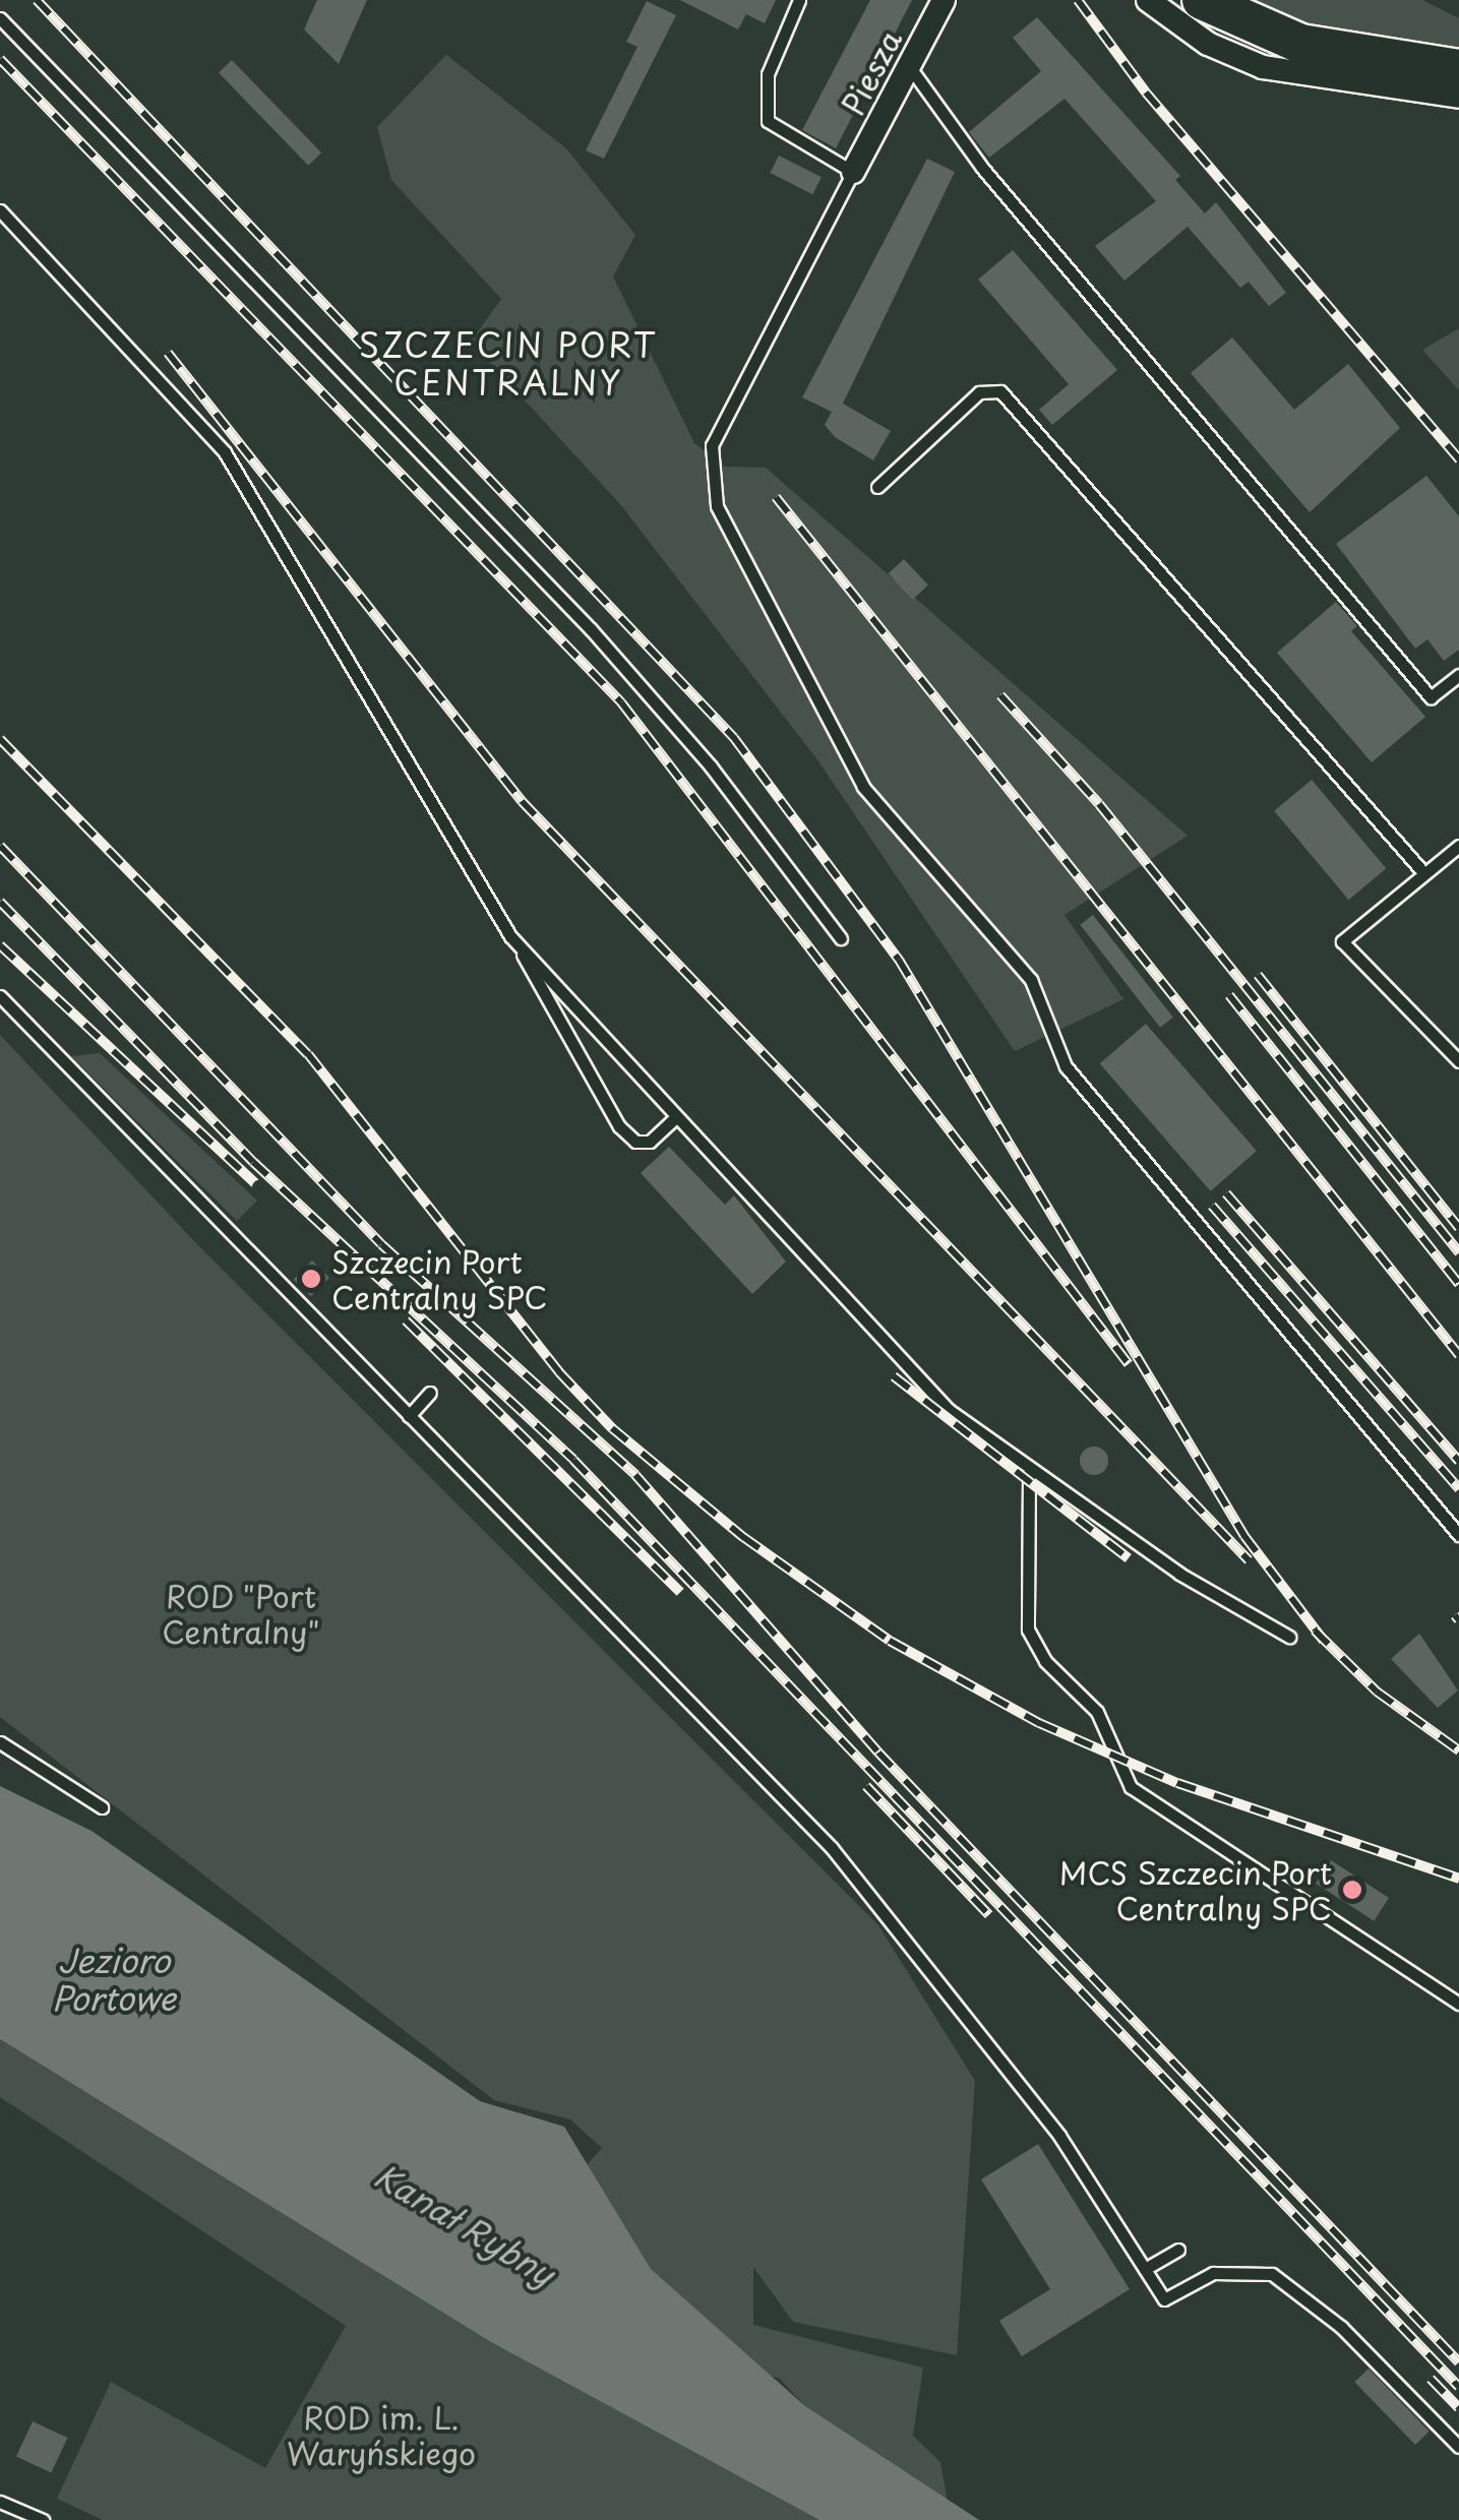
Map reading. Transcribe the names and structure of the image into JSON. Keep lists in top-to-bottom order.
{
  "streets": {
    "street": ["Piesza"]
  },
  "districts": ["SZCZECIN PORT CENTRALNY"],
  "water": ["Jezioro Portowe", "Kanał Rybny"],
  "parks": ["ROD \"Port Centralny\"", "ROD im. L. Waryńskiego"],
  "places": ["Szczecin Port Centralny SPC", "MCS Szczecin Port Centralny SPC"]
}
